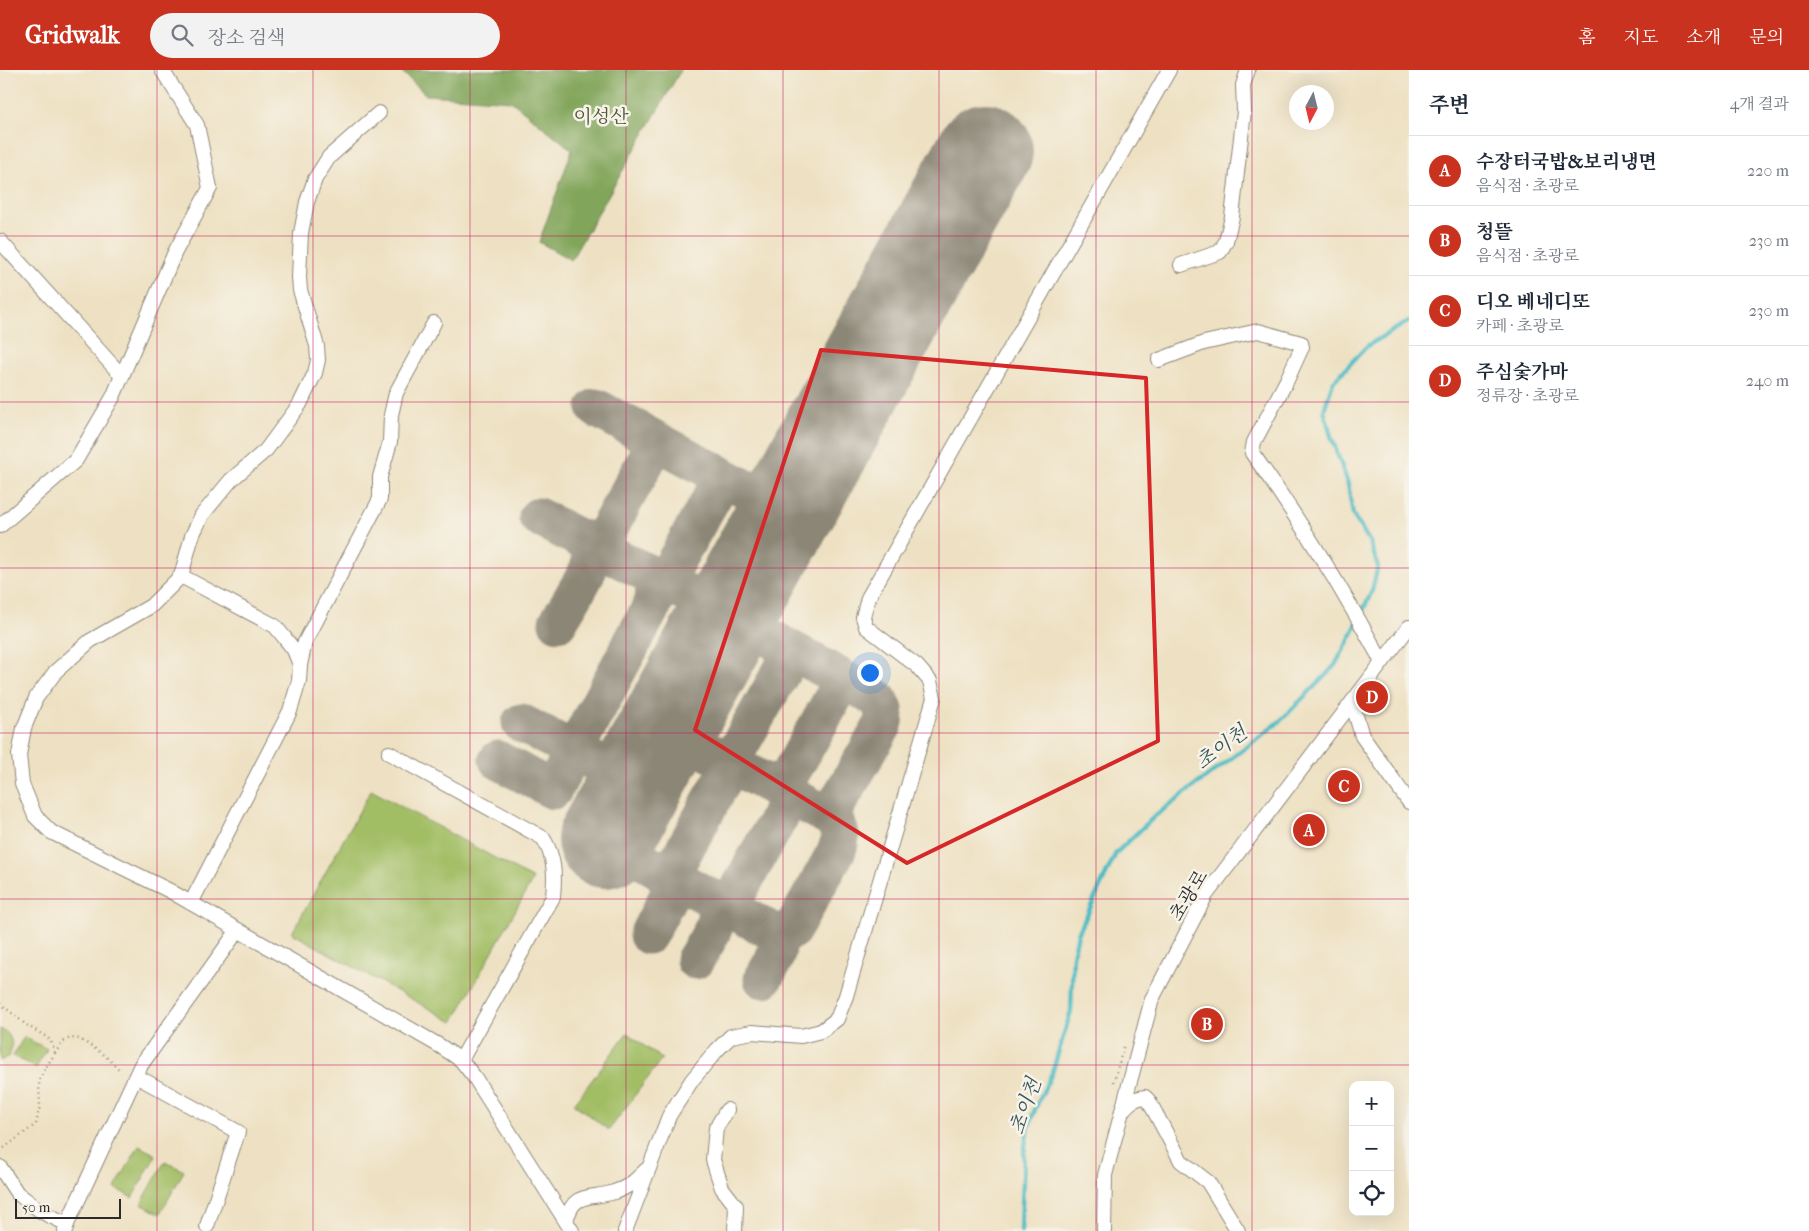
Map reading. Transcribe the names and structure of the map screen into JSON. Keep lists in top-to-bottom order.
{
  "streets": {
    "street": ["초광로"]
  },
  "water": ["초이천"],
  "parks": ["이성산"],
  "scale_bar": "50 m",
  "north": "bottom",
  "page": {
    "header": "Gridwalk",
    "search": "장소 검색",
    "nav": [
      "홈",
      "지도",
      "소개",
      "문의"
    ],
    "heading": ["주변", "4개 결과"],
    "list": [
      {
        "mark": "A",
        "name": "수장터국밥&보리냉면",
        "note": "음식점 · 초광로",
        "value": "220 m"
      },
      {
        "mark": "B",
        "name": "청뜰",
        "note": "음식점 · 초광로",
        "value": "230 m"
      },
      {
        "mark": "C",
        "name": "디오 베네디또",
        "note": "카페 · 초광로",
        "value": "230 m"
      },
      {
        "mark": "D",
        "name": "주심숯가마",
        "note": "정류장 · 초광로",
        "value": "240 m"
      }
    ],
    "pins": [
      "D",
      "C",
      "A",
      "B"
    ],
    "map_buttons": ["+", "−"],
    "scale": "50 m"
  }
}
